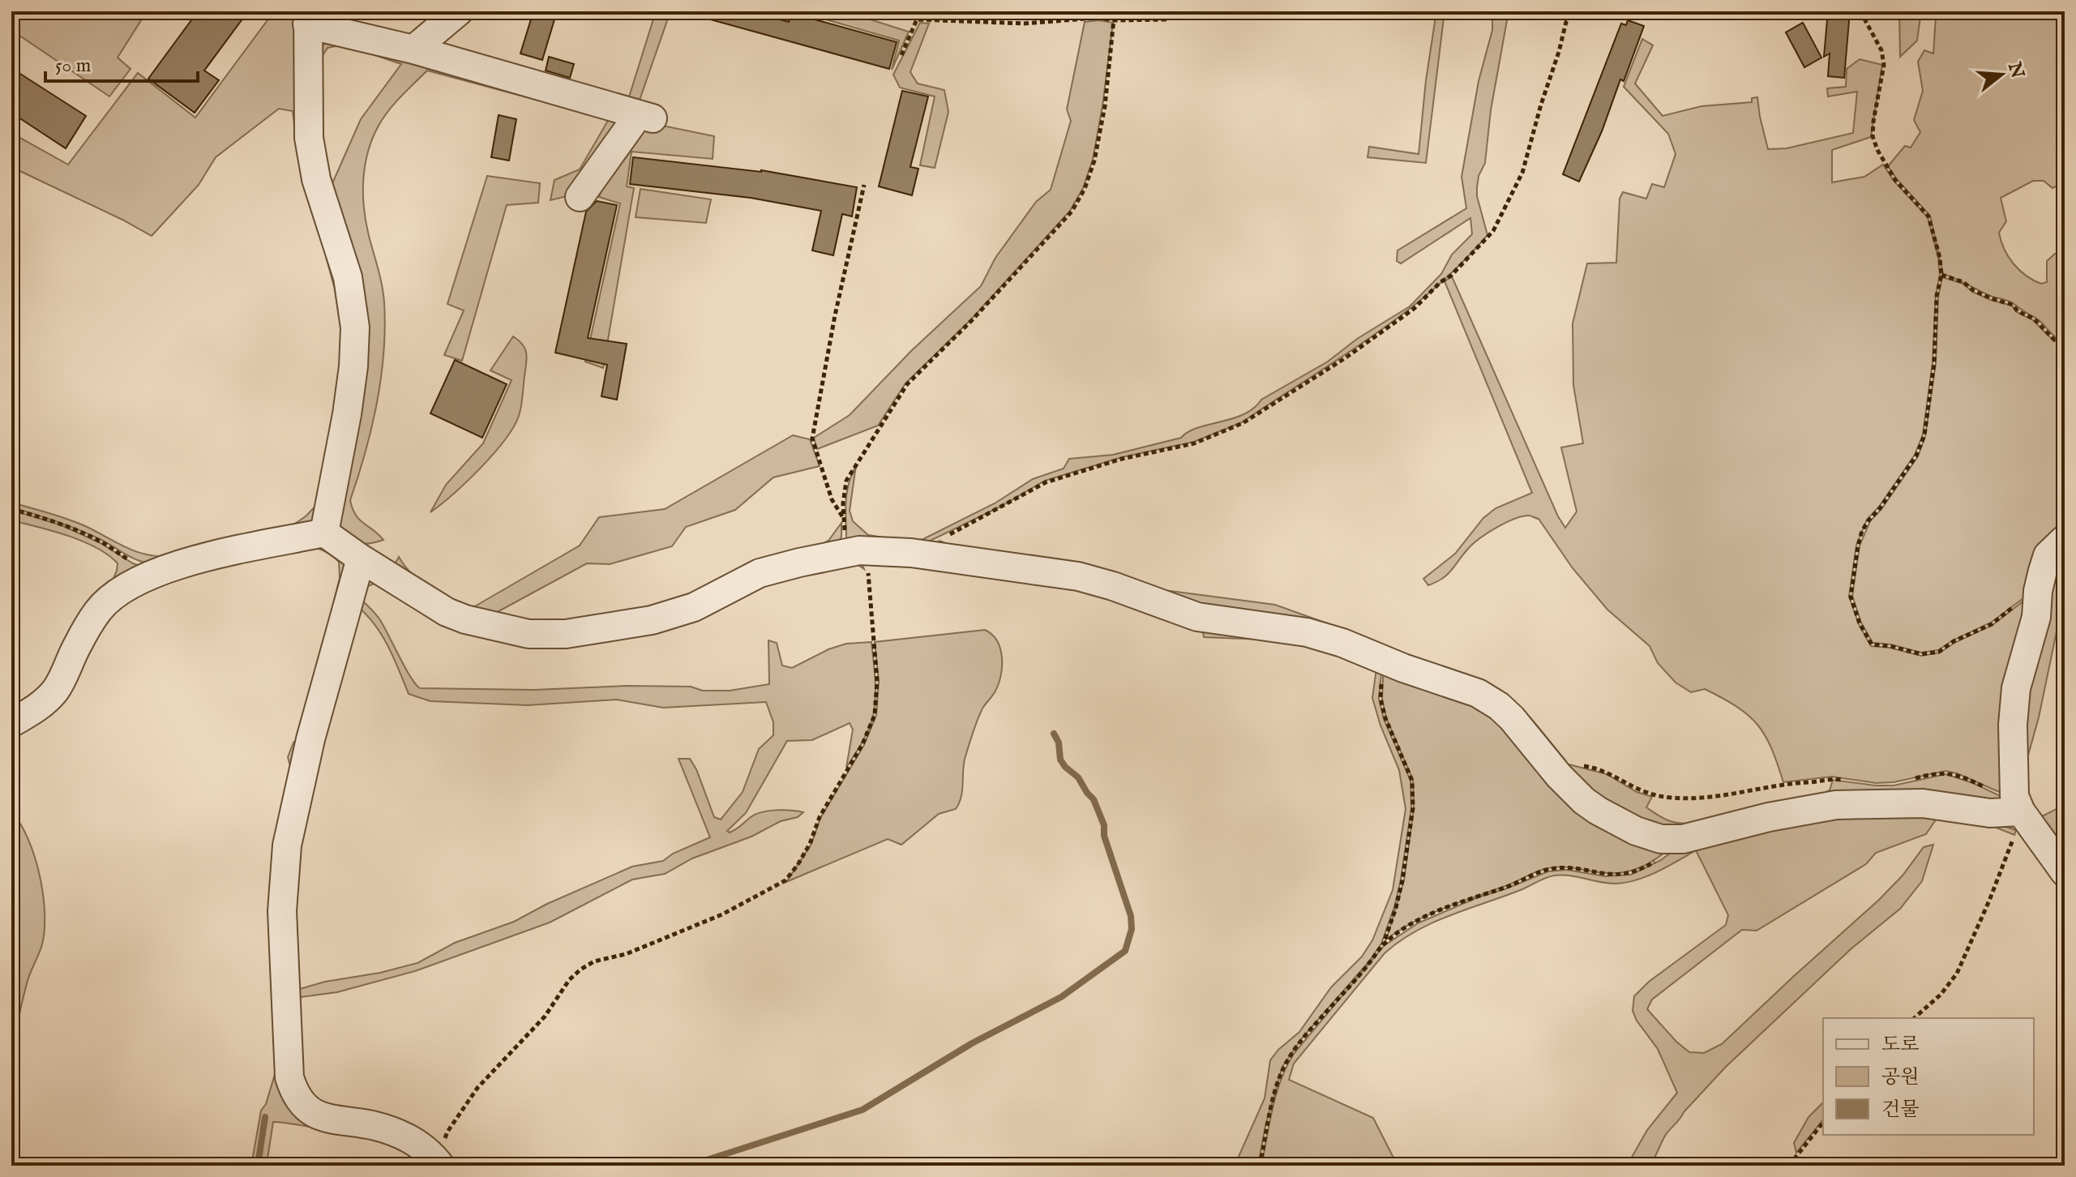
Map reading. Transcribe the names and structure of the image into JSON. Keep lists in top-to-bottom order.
{
  "legend": ["도로", "공원", "건물"],
  "scale_bar": "50 m",
  "north": "right"
}
